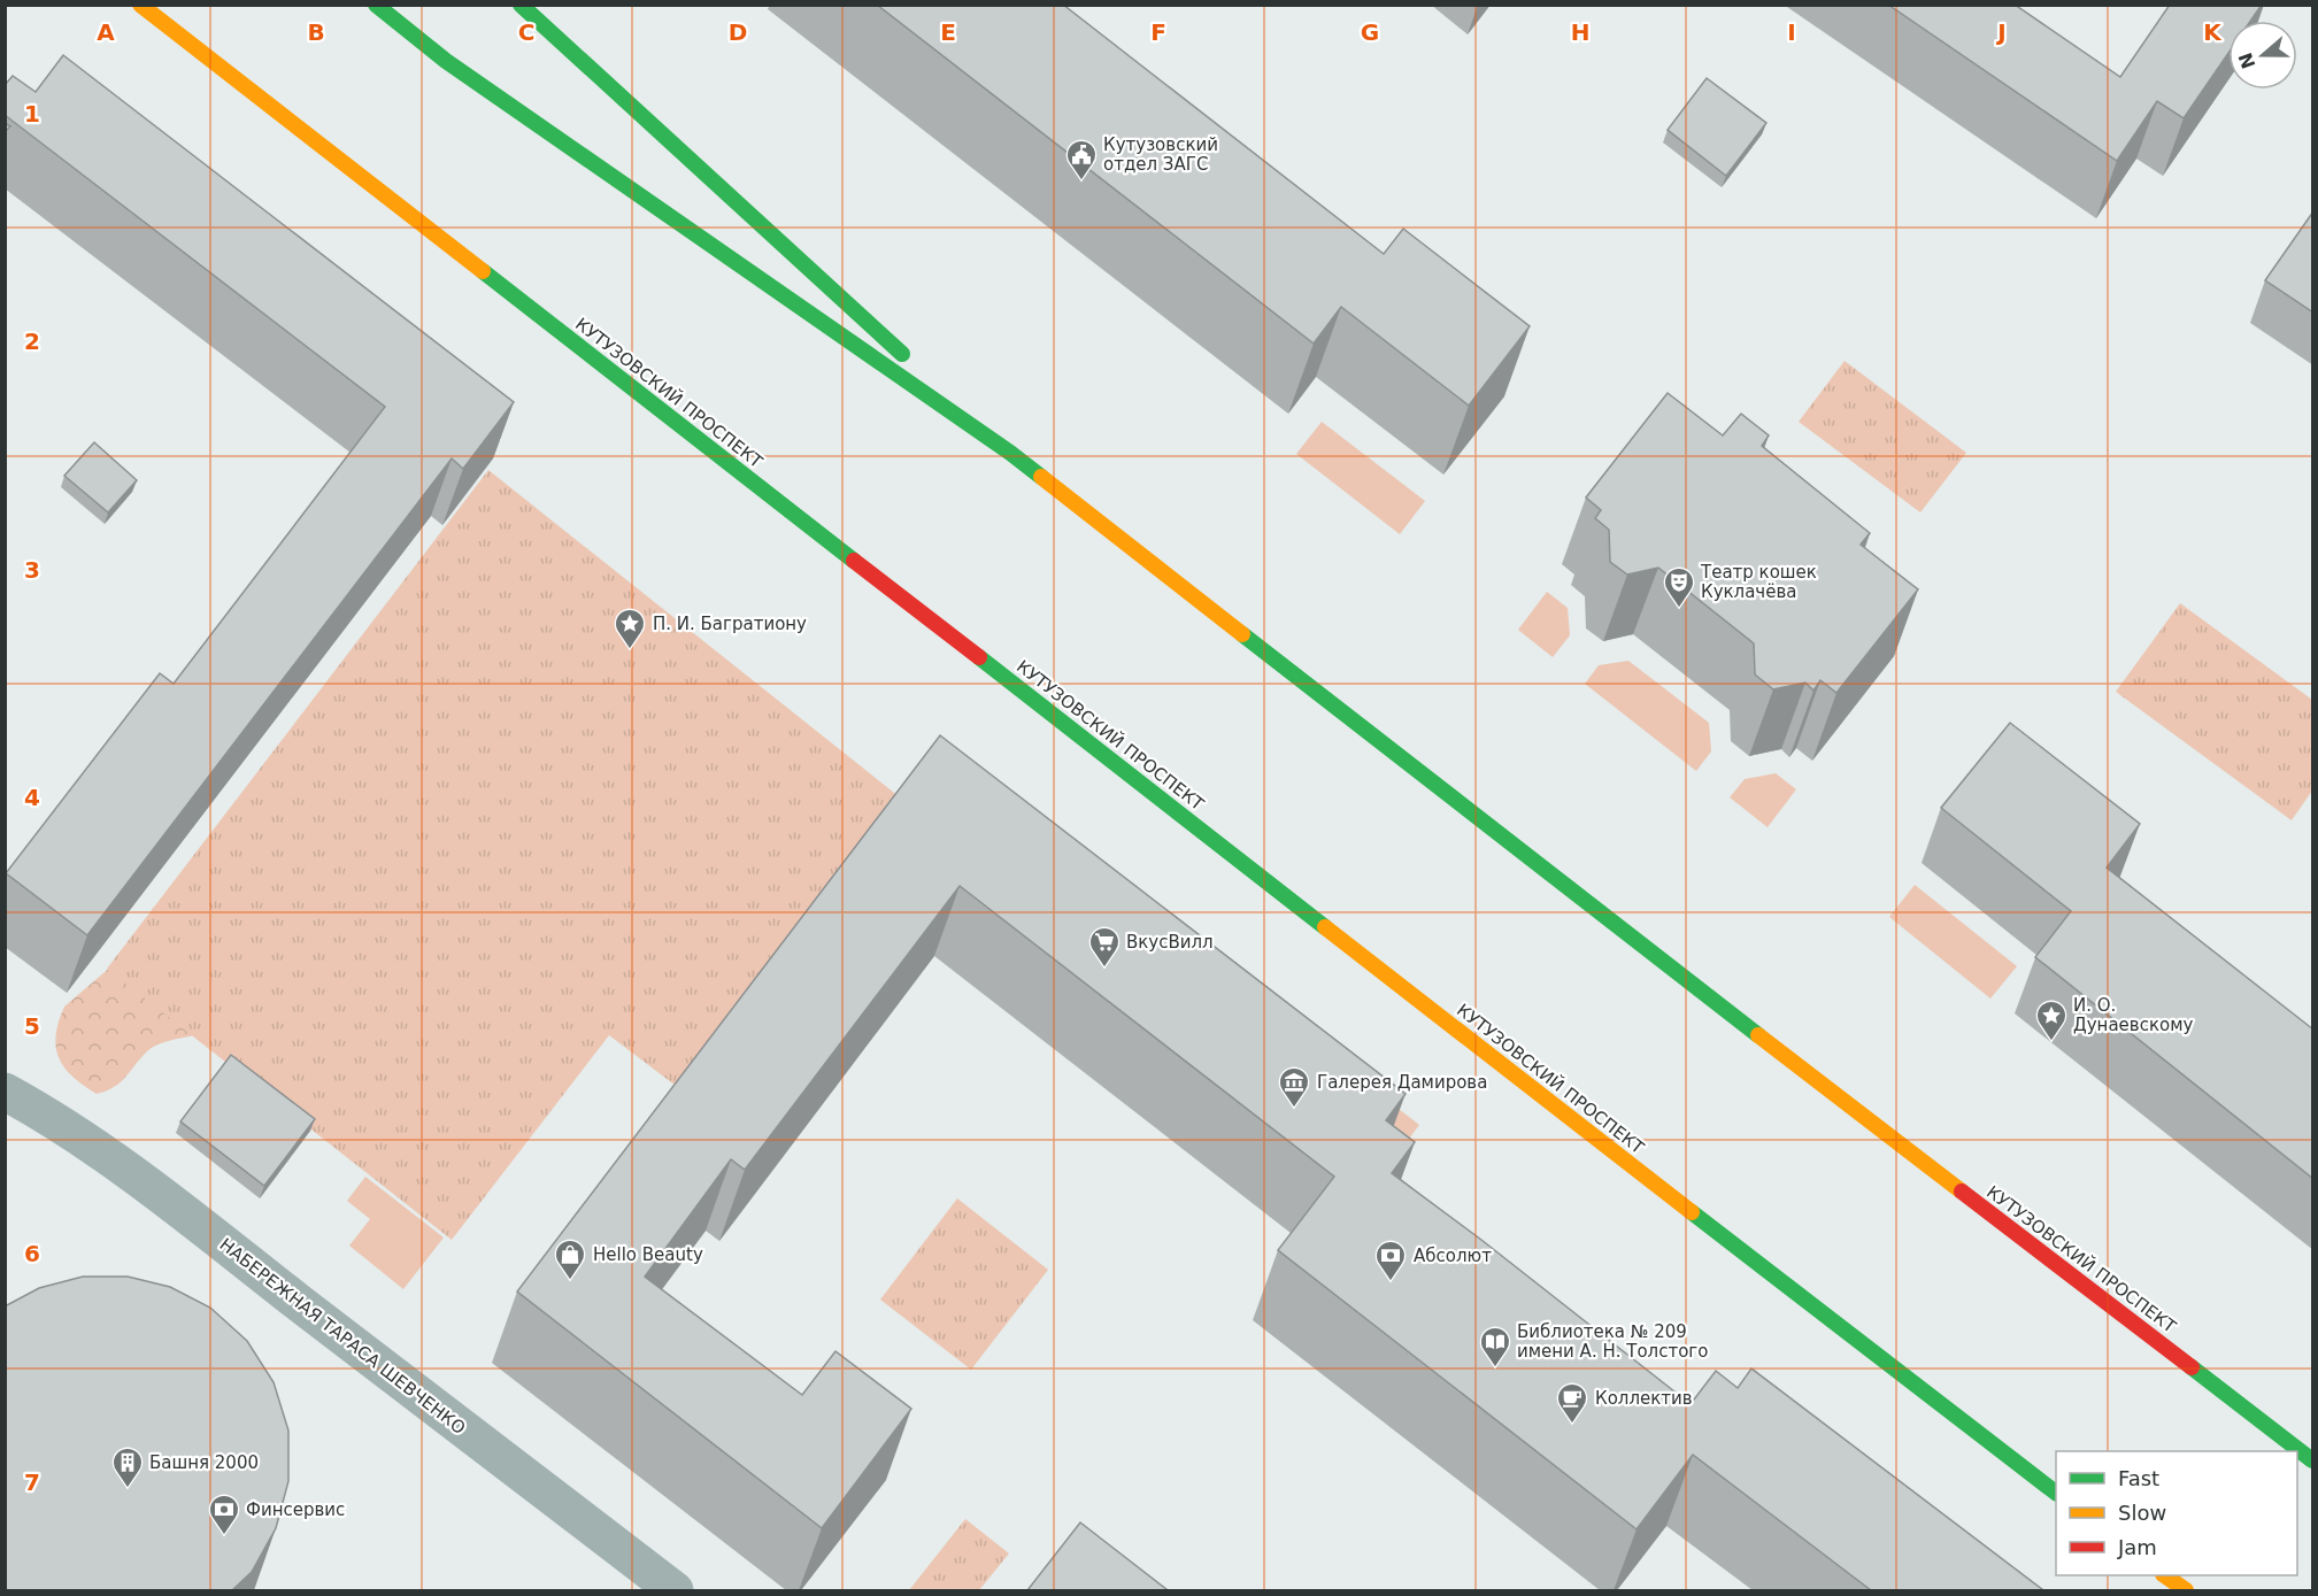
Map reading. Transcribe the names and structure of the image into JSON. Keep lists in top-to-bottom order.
{
  "streets": {
    "main road": ["КУТУЗОВСКИЙ ПРОСПЕКТ"],
    "street": ["НАБЕРЕЖНАЯ ТАРАСА ШЕВЧЕНКО"]
  },
  "places": {
    "public building": ["Кутузовский отдел ЗАГС"],
    "theatre": ["Театр кошек Куклачёва"],
    "place": ["П. И. Багратиону", "И. О. Дунаевскому"],
    "supermarket": ["ВкусВилл"],
    "museum": ["Галерея Дамирова"],
    "shop": ["Hello Beauty"],
    "bank": ["Абсолют", "Финсервис"],
    "library": ["Библиотека № 209 имени А. Н. Толстого"],
    "cafe": ["Коллектив"],
    "building": ["Башня 2000"]
  },
  "legend": ["Fast", "Slow", "Jam"],
  "north": "left",
  "grid": {
    "columns": [
      "A",
      "B",
      "C",
      "D",
      "E",
      "F",
      "G",
      "H",
      "I",
      "J",
      "K"
    ],
    "rows": [
      "1",
      "2",
      "3",
      "4",
      "5",
      "6",
      "7"
    ]
  }
}
